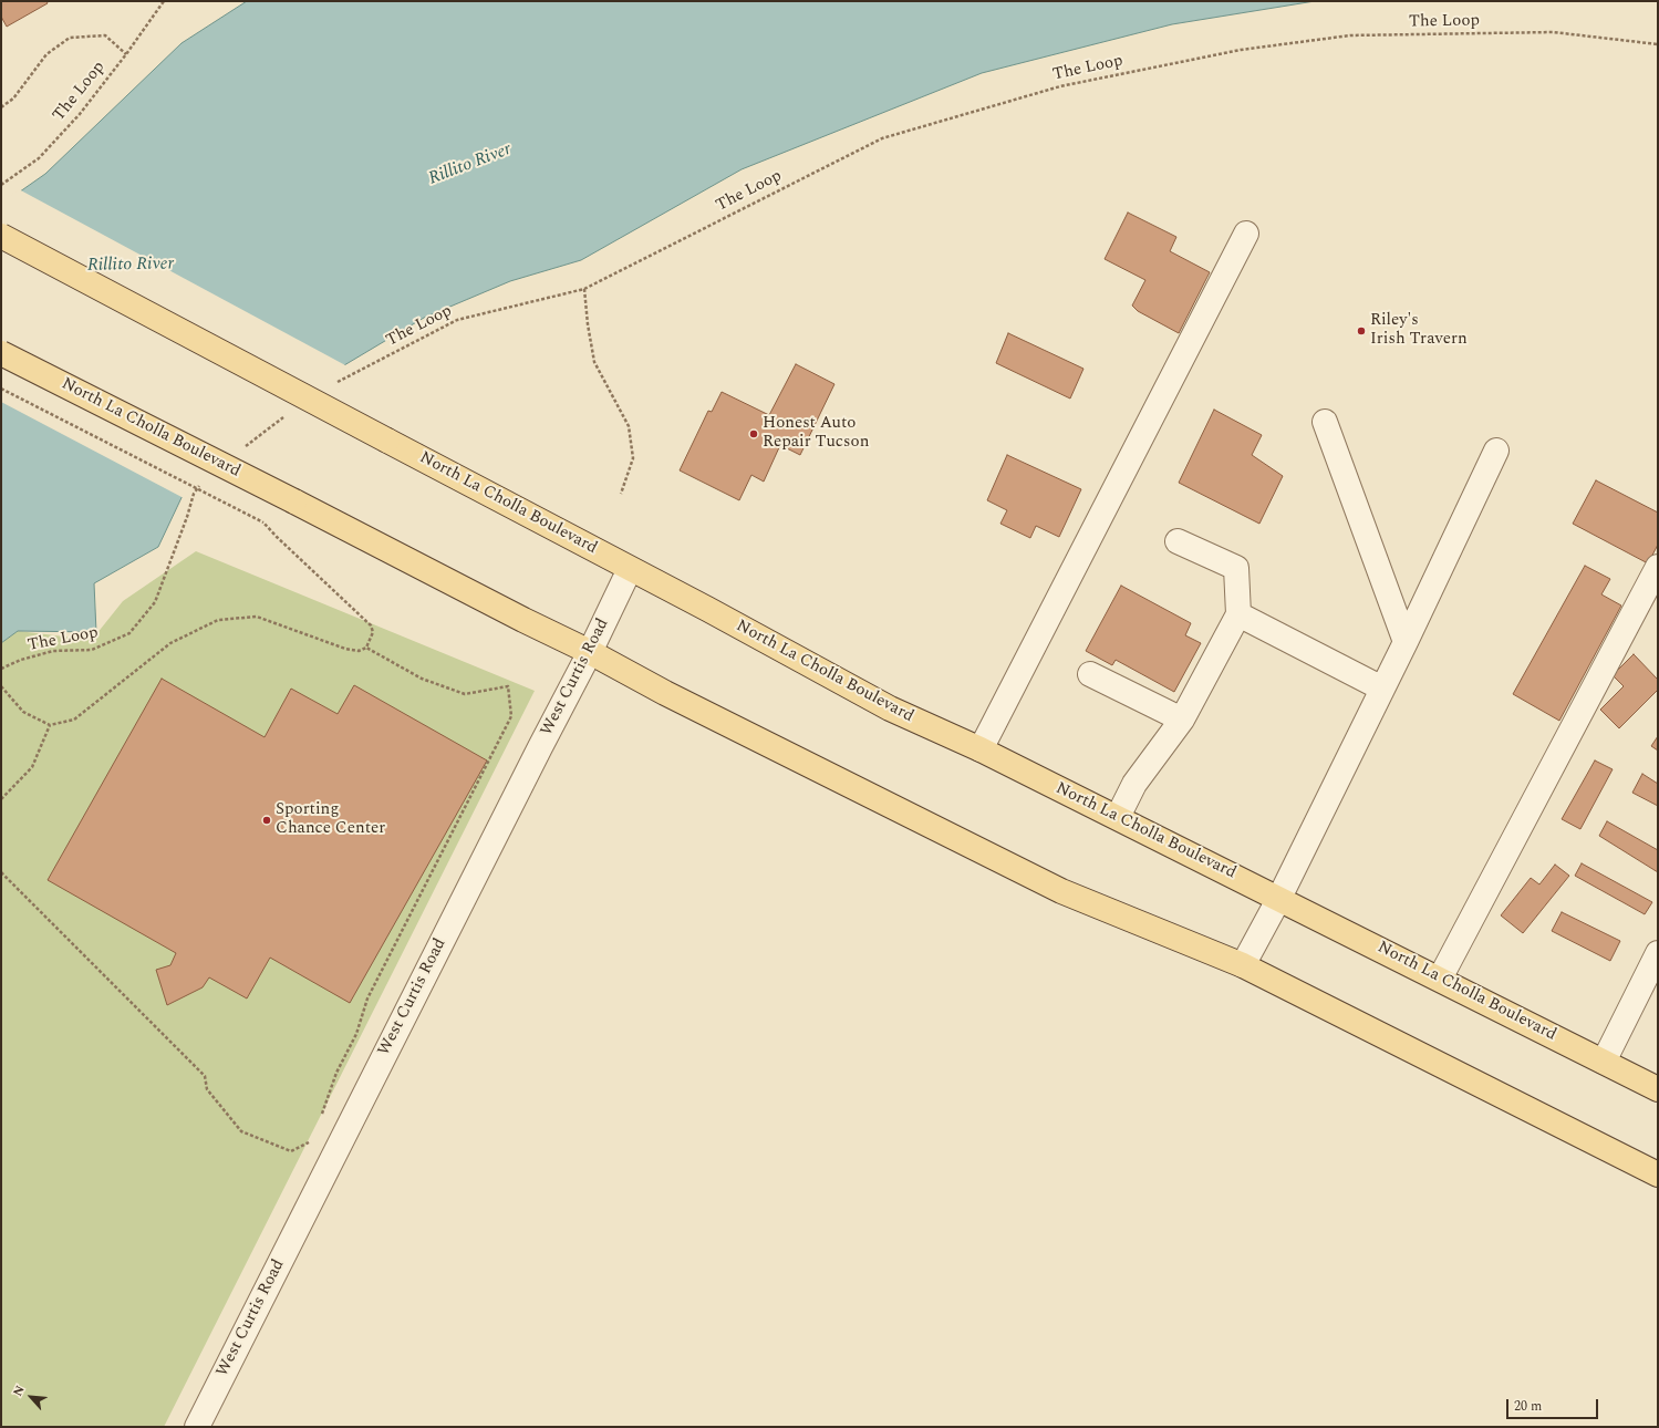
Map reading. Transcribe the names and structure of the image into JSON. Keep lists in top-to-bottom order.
{
  "streets": {
    "main road": ["North La Cholla Boulevard"],
    "street": ["West Curtis Road"],
    "path": ["The Loop"]
  },
  "crossings": [
    ["North La Cholla Boulevard", "West Curtis Road"]
  ],
  "water": ["Rillito River"],
  "places": ["Riley's Irish Travern", "Honest Auto Repair Tucson", "Sporting Chance Center"],
  "scale_bar": "20 m",
  "north": "top left"
}
